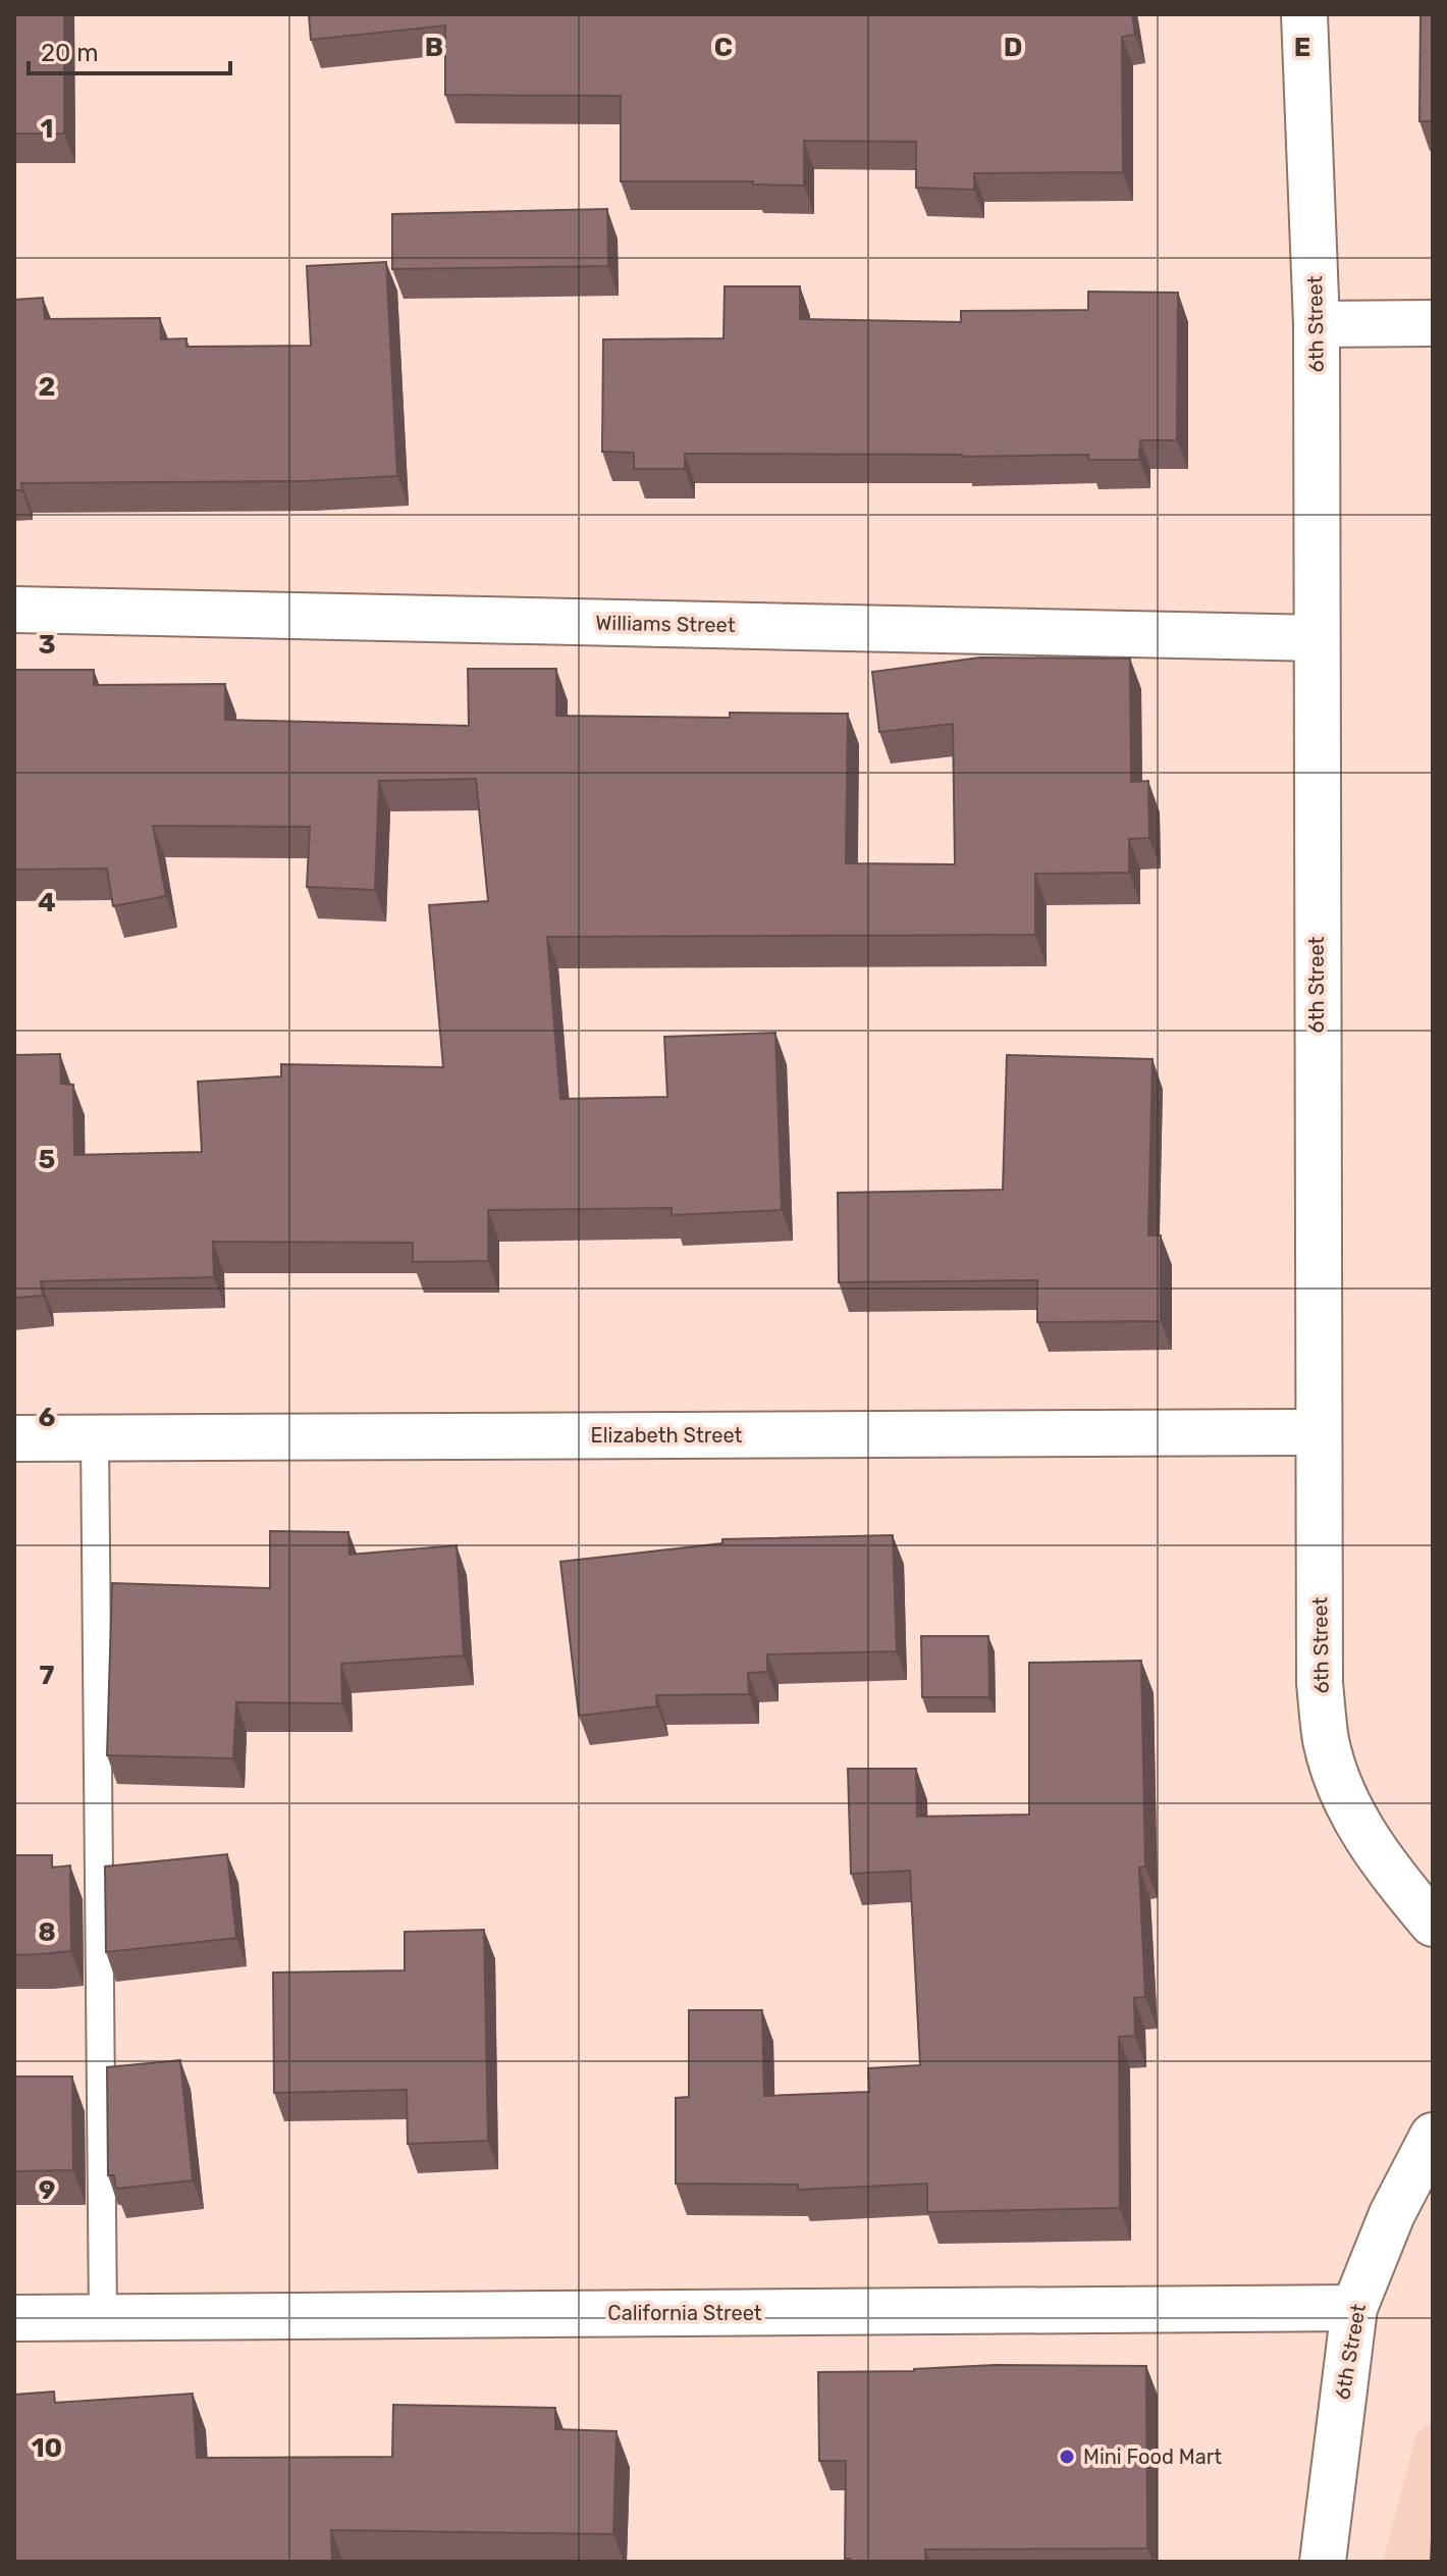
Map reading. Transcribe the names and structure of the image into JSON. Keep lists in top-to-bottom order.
{
  "streets": {
    "street": [
      "6th Street",
      "Williams Street",
      "Elizabeth Street",
      "California Street"
    ]
  },
  "crossings": [
    ["6th Street", "Williams Street"],
    ["6th Street", "Elizabeth Street"],
    ["6th Street", "California Street"]
  ],
  "places": ["Mini Food Mart"],
  "scale_bar": "20 m",
  "grid": {
    "columns": [
      "B",
      "C",
      "D",
      "E"
    ],
    "rows": [
      "1",
      "2",
      "3",
      "4",
      "5",
      "6",
      "7",
      "8",
      "9",
      "10"
    ]
  }
}
